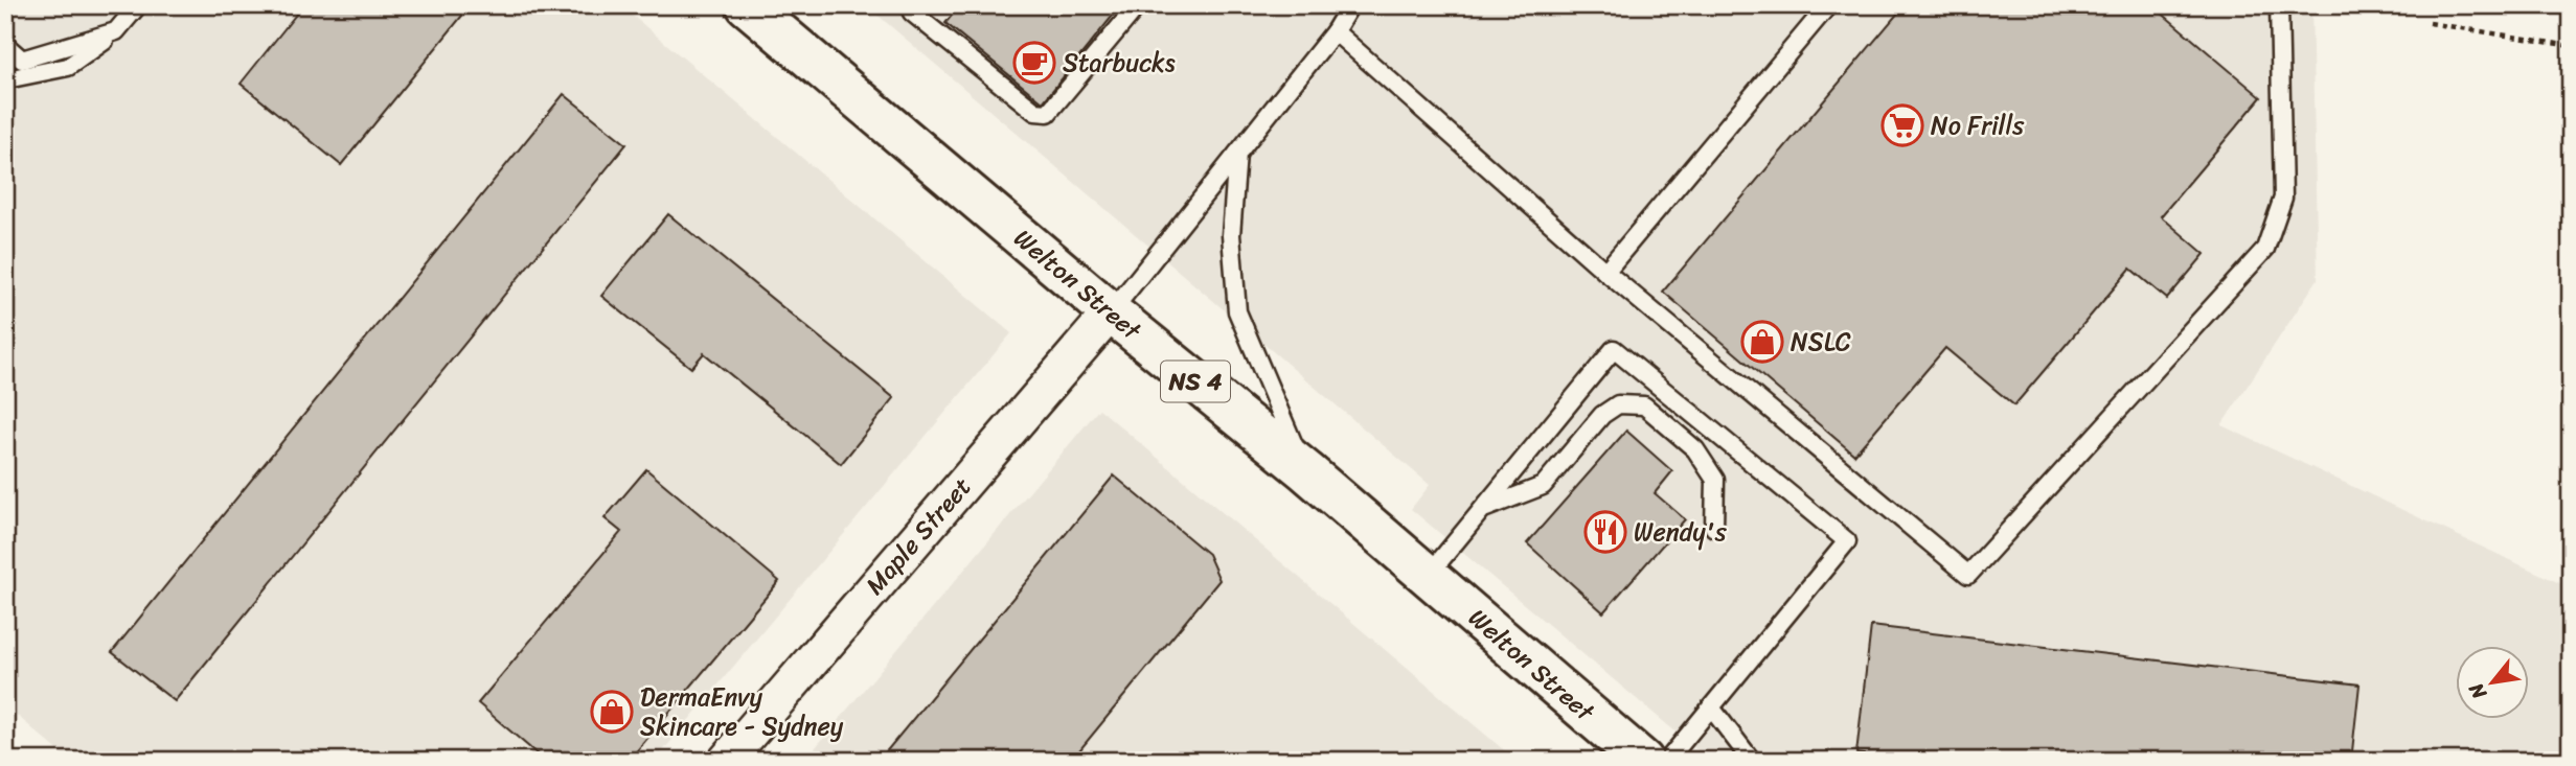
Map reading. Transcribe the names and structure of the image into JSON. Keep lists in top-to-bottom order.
{
  "streets": {
    "main road": ["Welton Street", "NS 4"],
    "street": ["Maple Street"]
  },
  "crossings": [
    ["Welton Street", "Maple Street"]
  ],
  "places": {
    "cafe": ["Starbucks"],
    "supermarket": ["No Frills"],
    "shop": ["NSLC", "DermaEnvy Skincare - Sydney"],
    "restaurant": ["Wendy's"]
  },
  "north": "bottom left"
}
